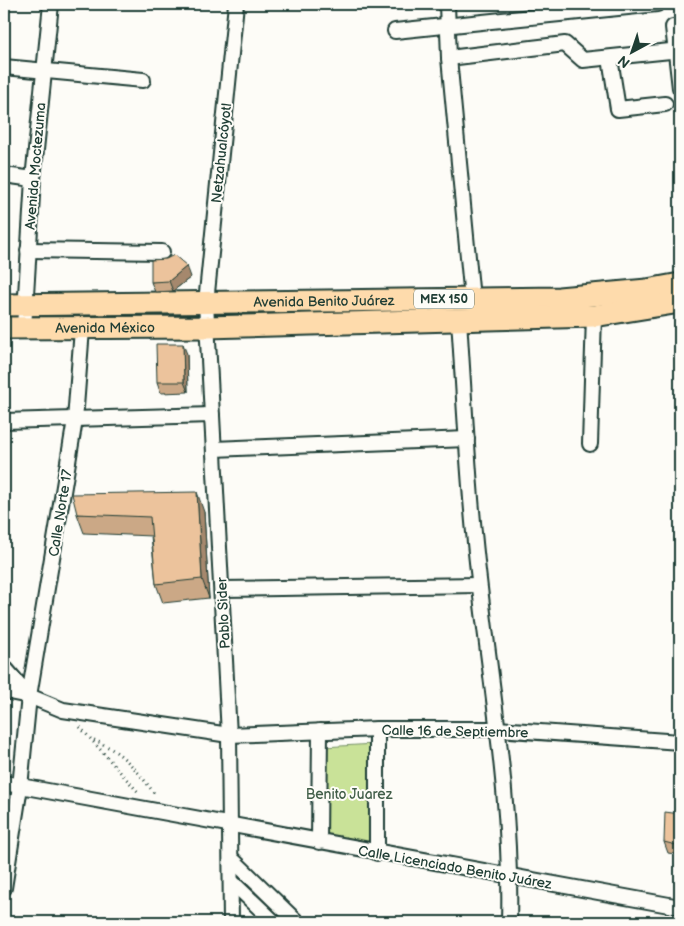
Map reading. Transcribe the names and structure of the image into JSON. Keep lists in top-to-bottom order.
{
  "streets": {
    "main road": ["MEX 150", "Avenida Benito Juárez", "Avenida México"],
    "street": [
      "Netzahualcóyotl",
      "Avenida Moctezuma",
      "Calle Norte 17",
      "Pablo Sider",
      "Calle 16 de Septiembre",
      "Calle Licenciado Benito Juárez"
    ]
  },
  "crossings": [
    ["Netzahualcóyotl", "Avenida Benito Juárez"],
    ["Netzahualcóyotl", "Avenida México"],
    ["Netzahualcóyotl", "Pablo Sider"],
    ["Avenida Moctezuma", "Avenida México"],
    ["Avenida Benito Juárez", "Avenida México"],
    ["Avenida Benito Juárez", "Pablo Sider"],
    ["Avenida México", "Calle Norte 17"],
    ["Avenida México", "Pablo Sider"],
    ["Calle Norte 17", "Calle 16 de Septiembre"],
    ["Calle Norte 17", "Calle Licenciado Benito Juárez"],
    ["Pablo Sider", "Calle 16 de Septiembre"],
    ["Pablo Sider", "Calle Licenciado Benito Juárez"]
  ],
  "parks": ["Benito Juarez"],
  "north": "bottom left"
}
